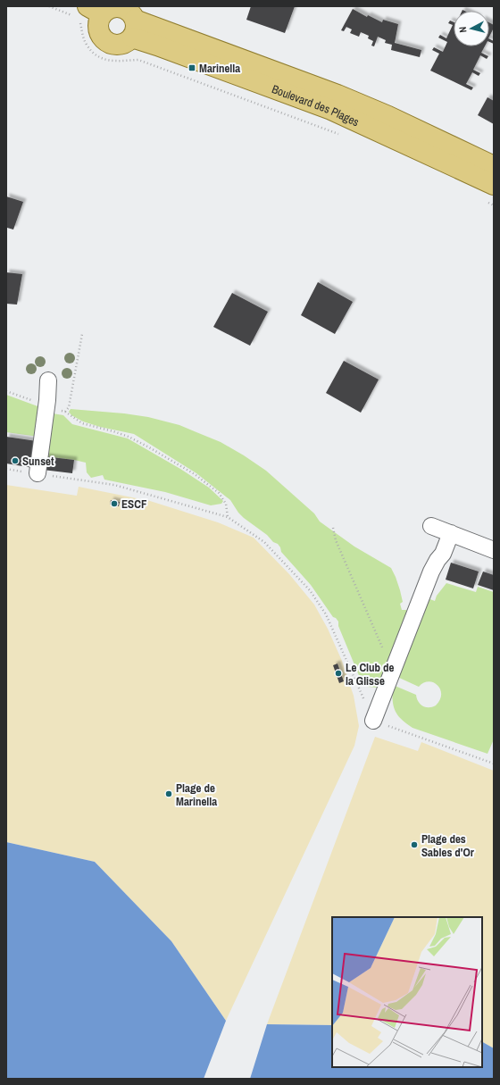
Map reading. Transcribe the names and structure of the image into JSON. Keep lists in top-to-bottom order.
{
  "streets": {
    "main road": ["Boulevard des Plages"]
  },
  "places": {
    "transit": ["Marinella"],
    "other": [
      "Sunset",
      "ESCF",
      "Le Club de la Glisse",
      "Plage de Marinella",
      "Plage des Sables d'Or"
    ]
  },
  "north": "left"
}
